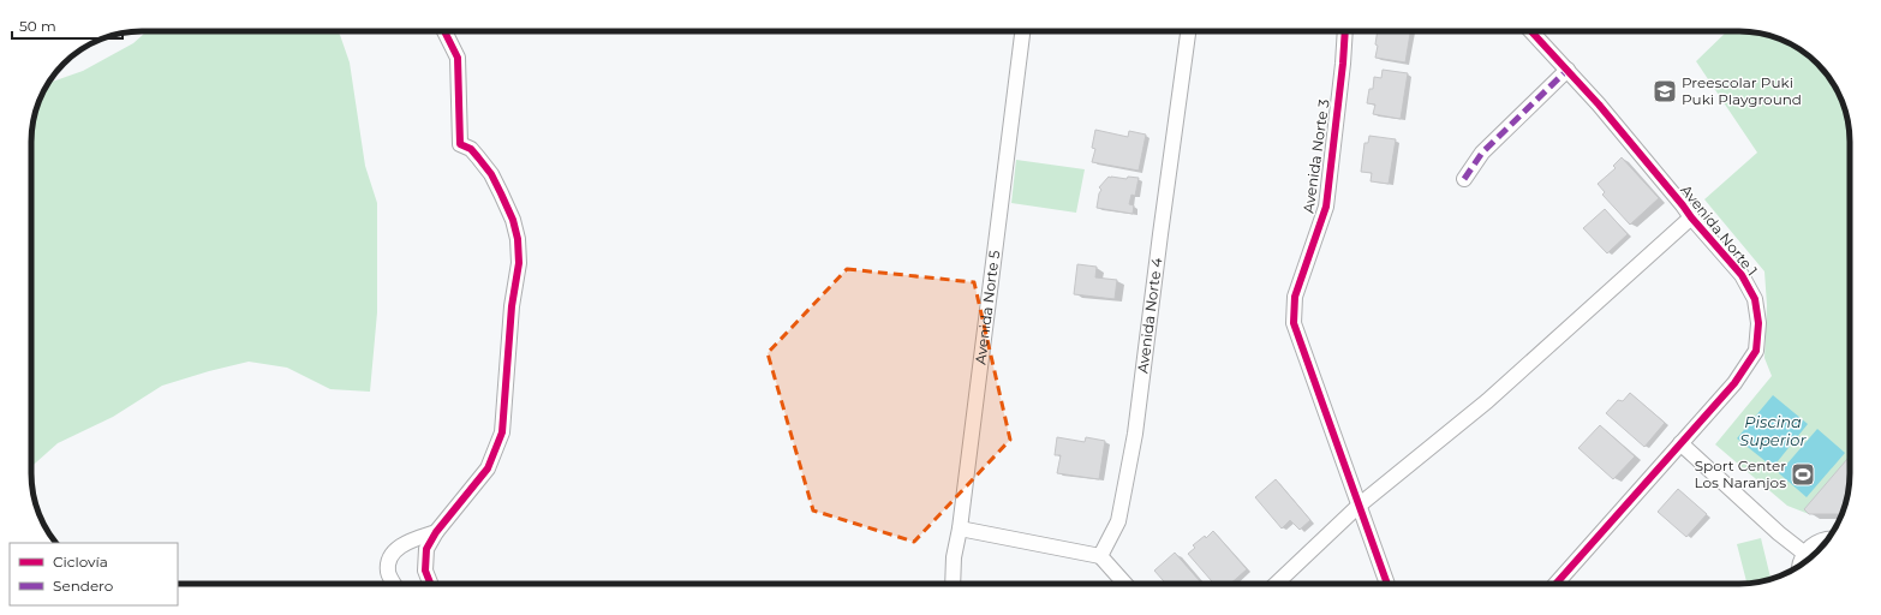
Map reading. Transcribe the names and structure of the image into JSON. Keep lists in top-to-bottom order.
{
  "streets": {
    "street": [
      "Avenida Norte 3",
      "Avenida Norte 1",
      "Avenida Norte 5",
      "Avenida Norte 4"
    ]
  },
  "water": ["Piscina Superior"],
  "places": {
    "school or university": ["Preescolar Puki Puki Playground"],
    "sports": ["Sport Center Los Naranjos"]
  },
  "legend": ["Ciclovía", "Sendero"],
  "scale_bar": "50 m"
}
